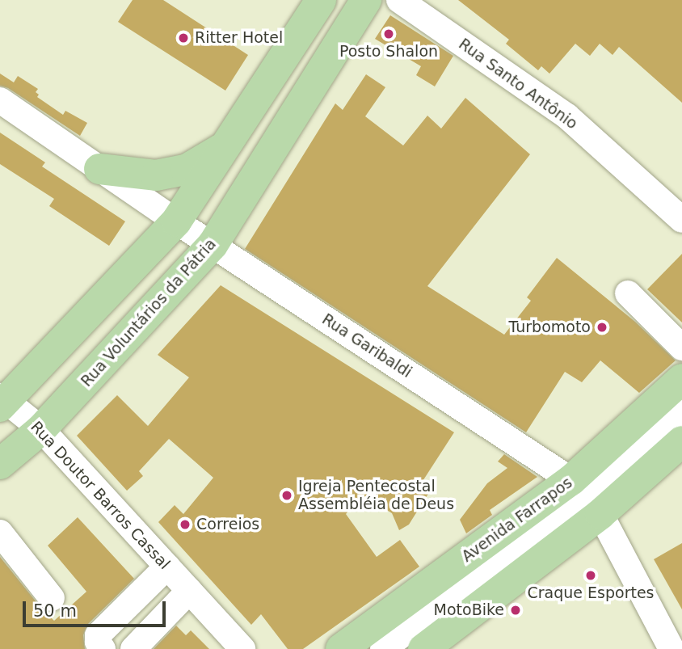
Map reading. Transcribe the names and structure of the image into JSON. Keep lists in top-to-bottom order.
{
  "streets": {
    "main road": ["Rua Voluntários da Pátria", "Avenida Farrapos"],
    "street": ["Rua Santo Antônio", "Rua Garibaldi", "Rua Doutor Barros Cassal"]
  },
  "crossings": [
    ["Rua Voluntários da Pátria", "Rua Garibaldi"],
    ["Rua Voluntários da Pátria", "Rua Doutor Barros Cassal"],
    ["Rua Garibaldi", "Avenida Farrapos"]
  ],
  "places": [
    "Posto Shalon",
    "Ritter Hotel",
    "Turbomoto",
    "Igreja Pentecostal Assembléia de Deus",
    "Correios",
    "Craque Esportes",
    "MotoBike"
  ],
  "scale_bar": "50 m"
}
